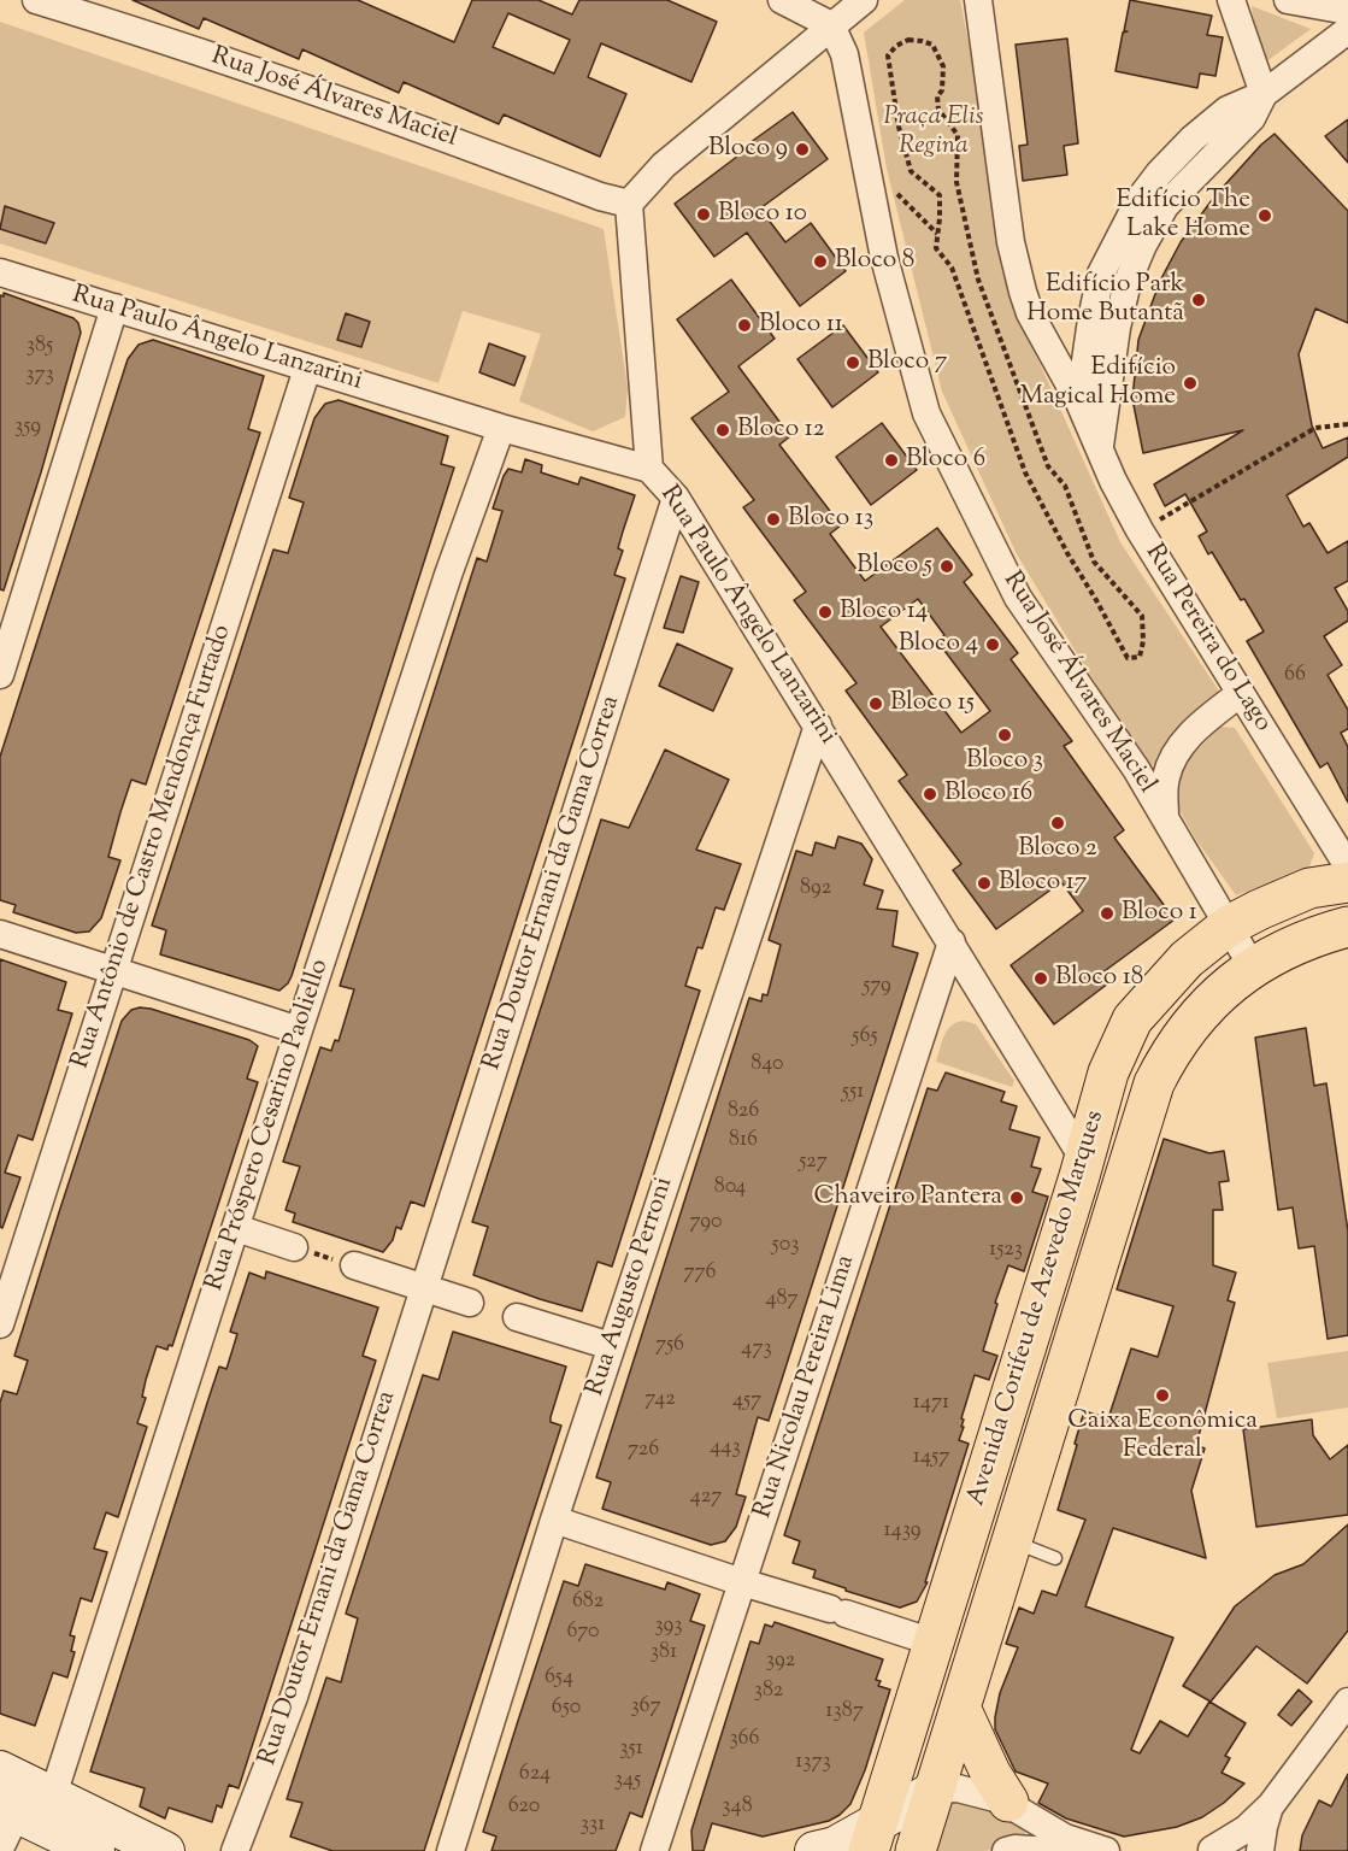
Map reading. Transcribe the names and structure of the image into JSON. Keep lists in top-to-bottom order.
{
  "streets": {
    "main road": ["Avenida Corifeu de Azevedo Marques"],
    "street": [
      "Rua José Álvares Maciel",
      "Rua Paulo Ângelo Lanzarini",
      "Rua Pereira do Lago",
      "Rua Antônio de Castro Mendonça Furtado",
      "Rua Doutor Ernani da Gama Correa",
      "Rua Próspero Cesarino Paoliello",
      "Rua Augusto Perroni",
      "Rua Nicolau Pereira Lima"
    ]
  },
  "crossings": [
    ["Rua José Álvares Maciel", "Avenida Corifeu de Azevedo Marques"],
    ["Rua Paulo Ângelo Lanzarini", "Rua Antônio de Castro Mendonça Furtado"],
    ["Rua Paulo Ângelo Lanzarini", "Rua Doutor Ernani da Gama Correa"],
    ["Rua Paulo Ângelo Lanzarini", "Rua Próspero Cesarino Paoliello"],
    ["Rua Paulo Ângelo Lanzarini", "Rua Augusto Perroni"],
    ["Rua Paulo Ângelo Lanzarini", "Avenida Corifeu de Azevedo Marques"],
    ["Rua Paulo Ângelo Lanzarini", "Rua Nicolau Pereira Lima"]
  ],
  "parks": ["Praça Elis Regina"],
  "places": [
    "Bloco 9",
    "Bloco 10",
    "Edifício The Lake Home",
    "Bloco 8",
    "Edifício Park Home Butantã",
    "Bloco 11",
    "Bloco 7",
    "Edifício Magical Home",
    "Bloco 12",
    "Bloco 6",
    "Bloco 13",
    "Bloco 5",
    "Bloco 14",
    "Bloco 4",
    "Bloco 15",
    "Bloco 3",
    "Bloco 16",
    "Bloco 2",
    "Bloco 17",
    "Bloco 1",
    "Bloco 18",
    "Chaveiro Pantera",
    "Caixa Econômica Federal"
  ],
  "house_numbers": [
    "385",
    "373",
    "359",
    "66",
    "892",
    "579",
    "565",
    "840",
    "551",
    "826",
    "816",
    "527",
    "804",
    "790",
    "503",
    "1523",
    "776",
    "487",
    "756",
    "473",
    "742",
    "457",
    "1471",
    "443",
    "726",
    "1457",
    "427",
    "1439",
    "682",
    "393",
    "670",
    "381",
    "392",
    "654",
    "382",
    "367",
    "650",
    "1387",
    "366",
    "351",
    "1373",
    "624",
    "345",
    "620",
    "348",
    "331"
  ]
}
